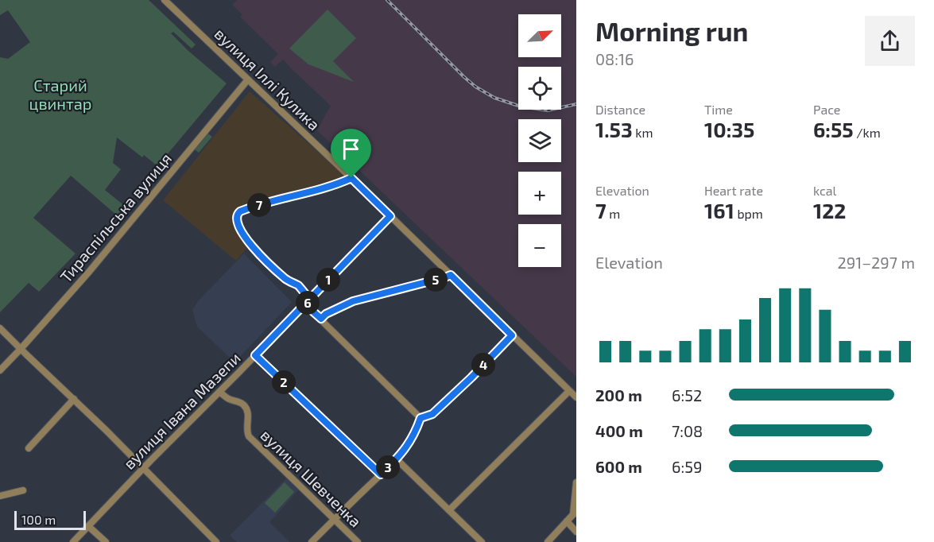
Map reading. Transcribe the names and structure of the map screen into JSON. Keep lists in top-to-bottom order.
{
  "streets": {
    "street": [
      "вулиця Іллі Кулика",
      "Тираспільська вулиця",
      "вулиця Івана Мазепи",
      "вулиця Шевченка"
    ]
  },
  "crossings": [
    ["вулиця Іллі Кулика", "Тираспільська вулиця"],
    ["вулиця Іллі Кулика", "вулиця Івана Мазепи"],
    ["вулиця Івана Мазепи", "вулиця Шевченка"]
  ],
  "parks": ["Старий цвинтар"],
  "scale_bar": "100 m",
  "north": "top right",
  "page": {
    "heading": ["Morning run", "08:16"],
    "map_buttons": ["+", "−"],
    "stats": [
      ["Distance", "1.53 km"],
      ["Time", "10:35"],
      ["Pace", "6:55 /km"],
      ["Elevation", "7 m"],
      ["Heart rate", "161 bpm"],
      ["kcal", "122"]
    ],
    "pins": [
      "7",
      "1",
      "5",
      "6",
      "4",
      "2",
      "3"
    ],
    "chart": ["Elevation", "291–297 m"],
    "list": [
      {
        "name": "200 m",
        "note": "6:52"
      },
      {
        "name": "400 m",
        "note": "7:08"
      },
      {
        "name": "600 m",
        "note": "6:59"
      }
    ],
    "scale": "100 m"
  }
}
